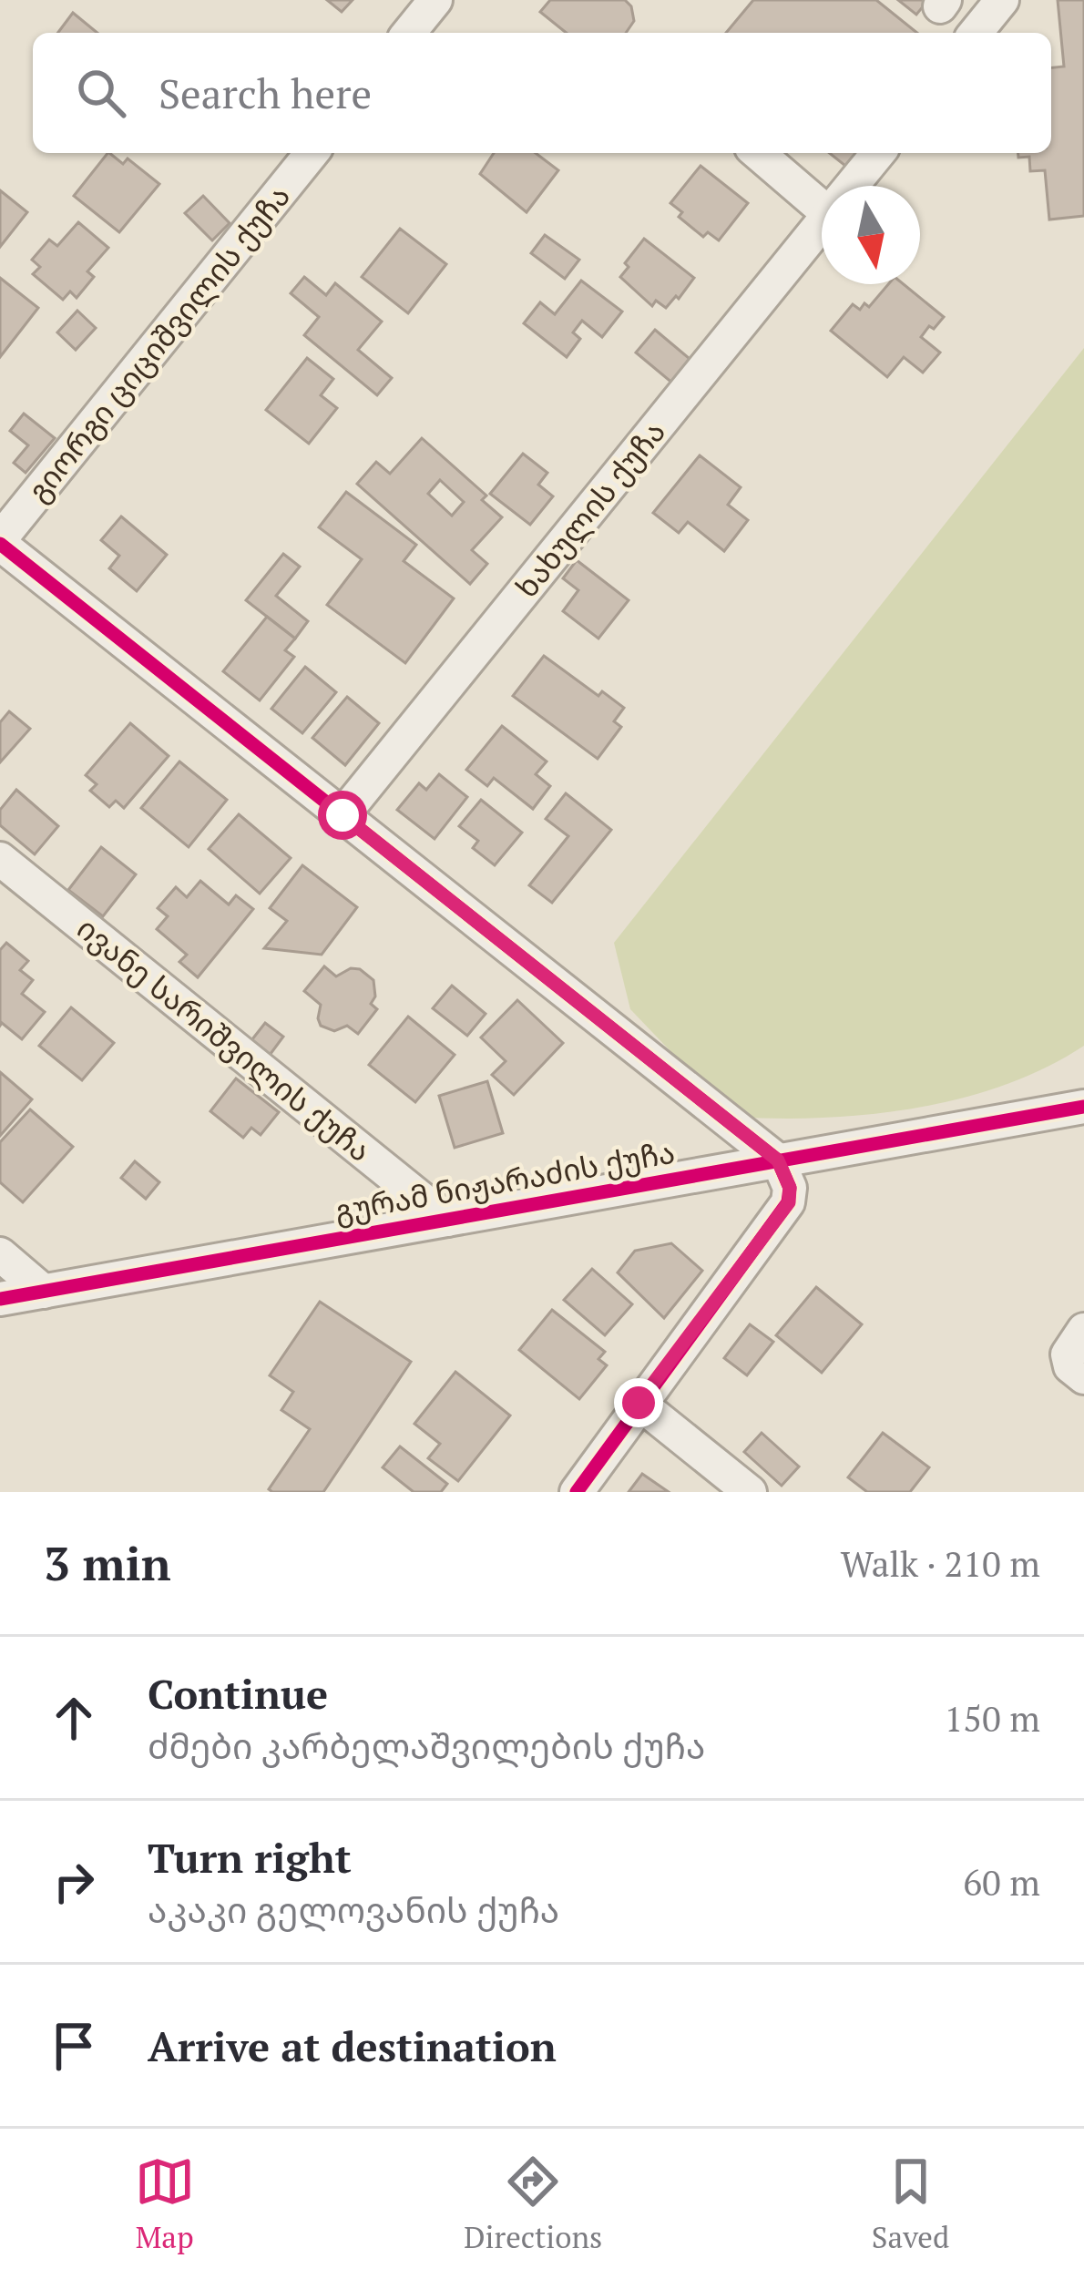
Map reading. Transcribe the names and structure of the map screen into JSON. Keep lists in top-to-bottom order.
{
  "streets": {
    "street": [
      "გიორგი ციციშვილის ქუჩა",
      "ხახულის ქუჩა",
      "ივანე სარიშვილის ქუჩა",
      "გურამ ნიჟარაძის ქუჩა"
    ]
  },
  "crossings": [
    ["ივანე სარიშვილის ქუჩა", "გურამ ნიჟარაძის ქუჩა"]
  ],
  "north": "bottom",
  "page": {
    "search": "Search here",
    "heading": ["3 min", "Walk · 210 m"],
    "list": [
      ["Continue", "ძმები კარბელაშვილების ქუჩა", "150 m"],
      ["Turn right", "აკაკი გელოვანის ქუჩა", "60 m"],
      "Arrive at destination"
    ],
    "nav": ["Map", "Directions", "Saved"]
  }
}
